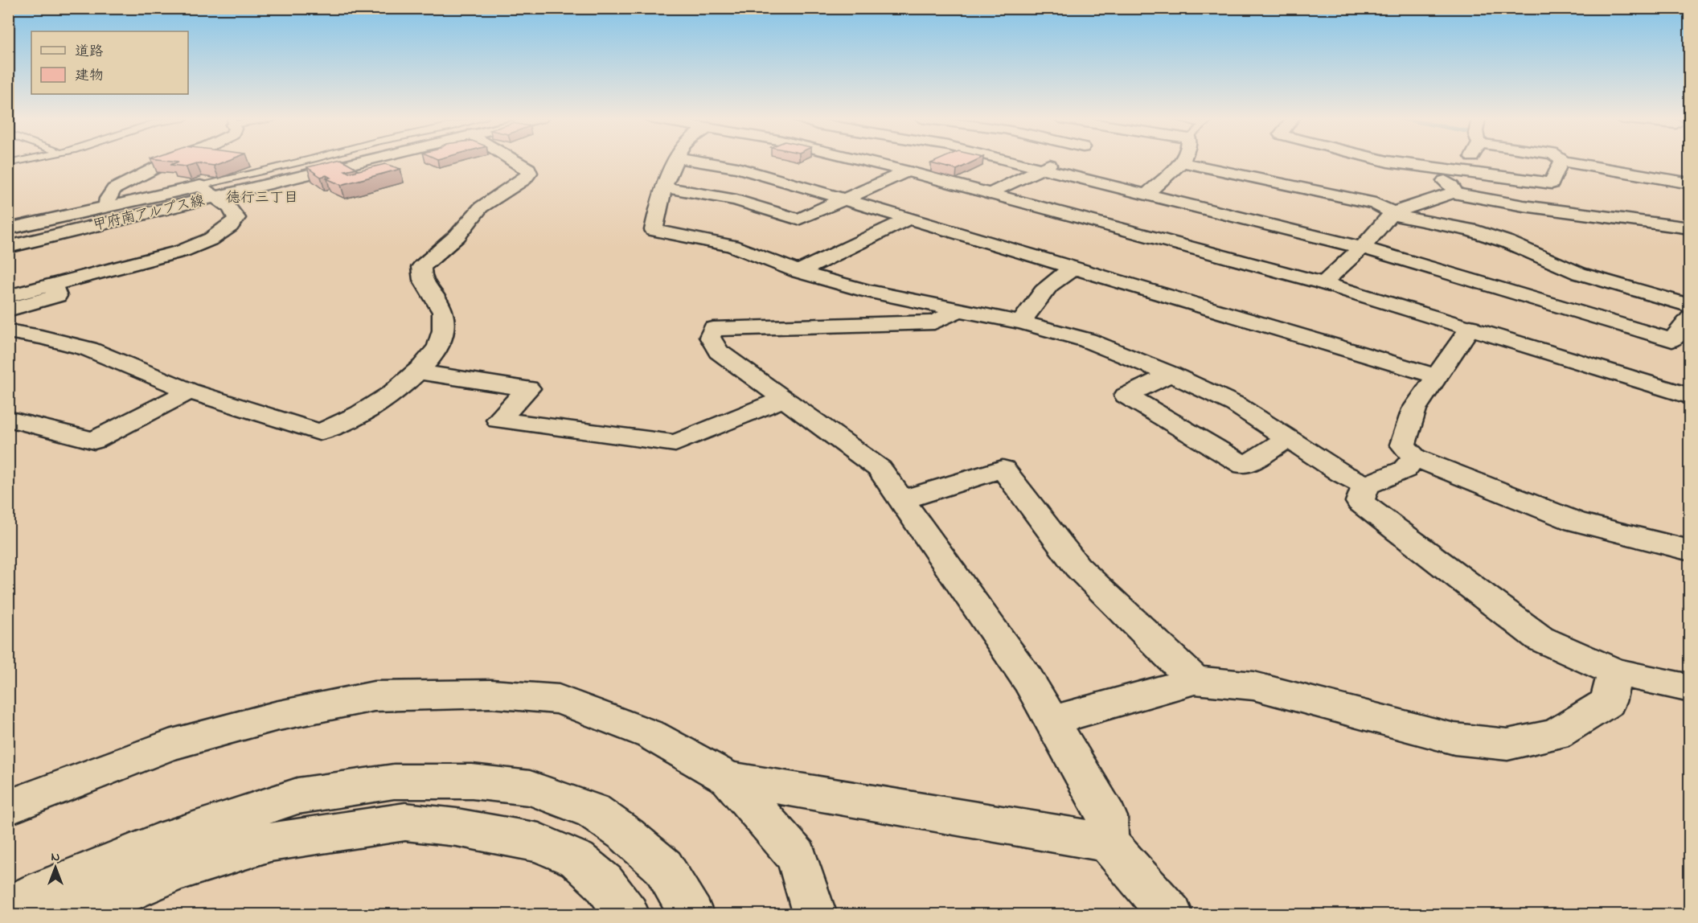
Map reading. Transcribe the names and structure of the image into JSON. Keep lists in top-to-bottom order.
{
  "streets": {
    "main road": ["甲府南アルプス線"]
  },
  "districts": ["徳行三丁目"],
  "legend": ["道路", "建物"],
  "north": "top"
}
